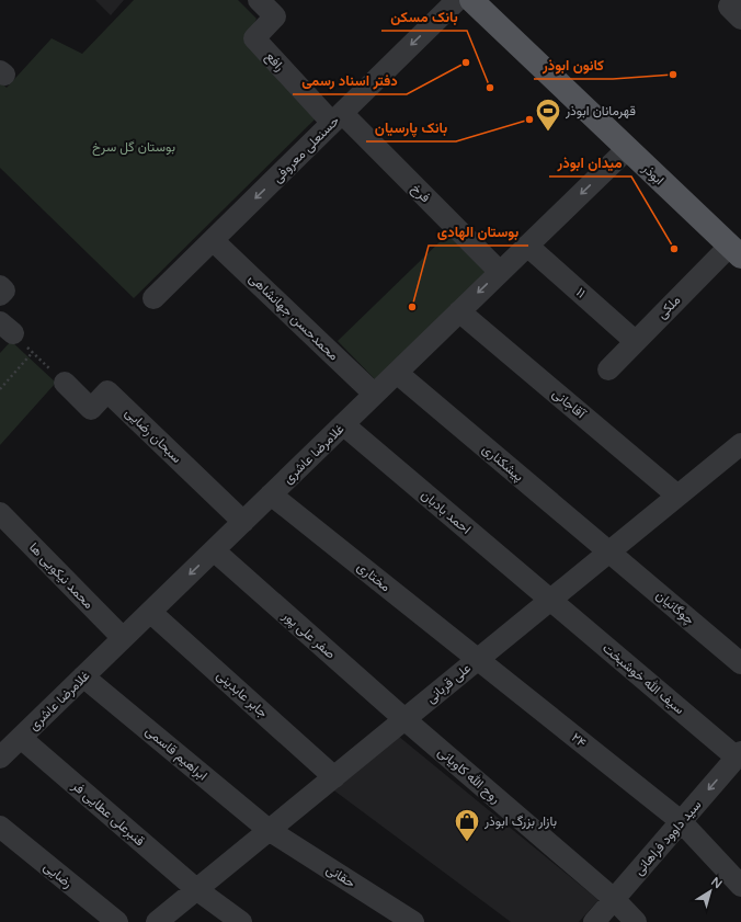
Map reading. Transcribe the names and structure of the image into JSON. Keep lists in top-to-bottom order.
{
  "streets": {
    "main road": ["ابوذر"],
    "street": [
      "رافع",
      "حسنعلی معروفی",
      "فرخ",
      "۱۱",
      "ملکی",
      "محمدحسن جهانشاهی",
      "آقاجانی",
      "سبحان رضایی",
      "غلامرضا عاشری",
      "پیشکناری",
      "احمد بادبان",
      "محمد نیکویی ها",
      "مختاری",
      "چوگانیان",
      "صفر علی پور",
      "سیف الله خوشبخت",
      "علی قربانی",
      "جابر عابدینی",
      "۲۴",
      "ابراهیم قاسمی",
      "روح الله کاویانی",
      "قنبرعلی عطایی فر",
      "سید داوود فراهانی",
      "رضایی",
      "حقانی"
    ]
  },
  "crossings": [
    ["رافع", "حسنعلی معروفی"],
    ["رافع", "فرخ"],
    ["حسنعلی معروفی", "فرخ"],
    ["حسنعلی معروفی", "محمدحسن جهانشاهی"],
    ["ابوذر", "ملکی"],
    ["ابوذر", "غلامرضا عاشری"],
    ["فرخ", "غلامرضا عاشری"],
    ["۱۱", "ملکی"],
    ["۱۱", "غلامرضا عاشری"],
    ["محمدحسن جهانشاهی", "غلامرضا عاشری"],
    ["آقاجانی", "غلامرضا عاشری"],
    ["آقاجانی", "علی قربانی"],
    ["سبحان رضایی", "غلامرضا عاشری"],
    ["غلامرضا عاشری", "پیشکناری"],
    ["غلامرضا عاشری", "احمد بادبان"],
    ["غلامرضا عاشری", "محمد نیکویی ها"],
    ["غلامرضا عاشری", "مختاری"],
    ["غلامرضا عاشری", "صفر علی پور"],
    ["غلامرضا عاشری", "جابر عابدینی"],
    ["غلامرضا عاشری", "ابراهیم قاسمی"],
    ["غلامرضا عاشری", "قنبرعلی عطایی فر"],
    ["پیشکناری", "چوگانیان"],
    ["پیشکناری", "علی قربانی"],
    ["احمد بادبان", "سیف الله خوشبخت"],
    ["احمد بادبان", "علی قربانی"],
    ["مختاری", "علی قربانی"],
    ["مختاری", "۲۴"],
    ["چوگانیان", "علی قربانی"],
    ["صفر علی پور", "علی قربانی"],
    ["صفر علی پور", "روح الله کاویانی"],
    ["سیف الله خوشبخت", "علی قربانی"],
    ["سیف الله خوشبخت", "سید داوود فراهانی"],
    ["علی قربانی", "جابر عابدینی"],
    ["علی قربانی", "۲۴"],
    ["علی قربانی", "ابراهیم قاسمی"],
    ["علی قربانی", "روح الله کاویانی"],
    ["علی قربانی", "قنبرعلی عطایی فر"],
    ["علی قربانی", "حقانی"],
    ["۲۴", "سید داوود فراهانی"],
    ["ابراهیم قاسمی", "حقانی"],
    ["روح الله کاویانی", "سید داوود فراهانی"]
  ],
  "one_way": ["حسنعلی معروفی", "سید داوود فراهانی"],
  "parks": ["بوستان گل سرخ"],
  "places": {
    "other": [
      "دفتر اسناد رسمی",
      "کانون ابوذر",
      "بانک مسکن",
      "بانک پارسیان",
      "میدان ابوذر",
      "بوستان الهادی"
    ],
    "sports": ["قهرمانان ابوذر"],
    "shop": ["بازار بزرگ ابوذر"]
  },
  "north": "top right"
}
